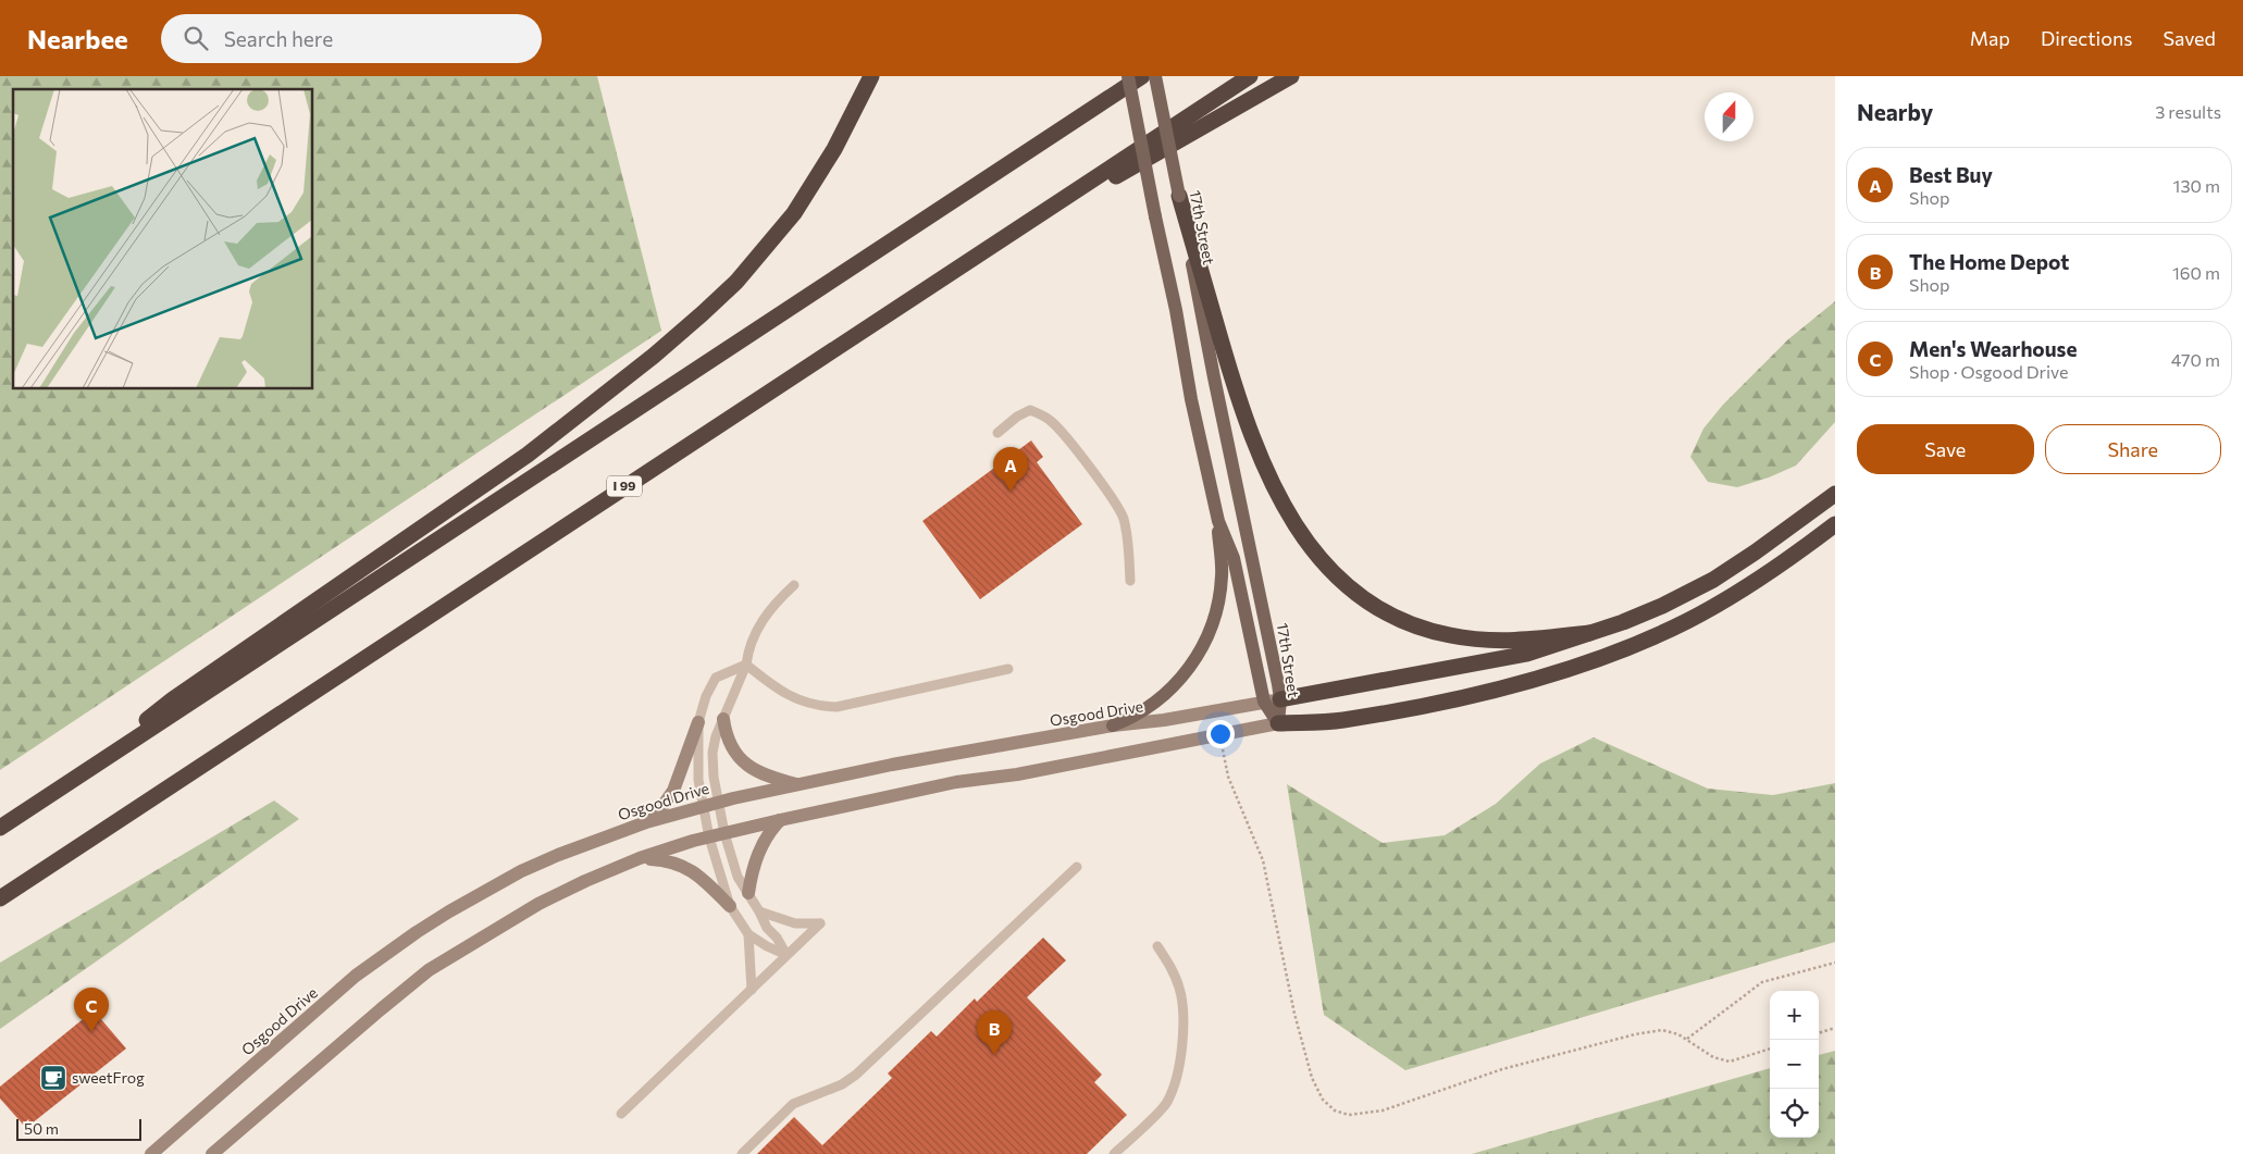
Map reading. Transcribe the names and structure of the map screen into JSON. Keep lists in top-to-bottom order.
{
  "streets": {
    "highway": ["I 99"],
    "main road": ["17th Street", "Osgood Drive"]
  },
  "crossings": [
    ["17th Street", "Osgood Drive"]
  ],
  "places": {
    "cafe": ["sweetFrog"]
  },
  "scale_bar": "50 m",
  "north": "top",
  "page": {
    "header": "Nearbee",
    "search": "Search here",
    "nav": ["Map", "Directions", "Saved"],
    "heading": ["Nearby", "3 results"],
    "list": [
      {
        "mark": "A",
        "name": "Best Buy",
        "note": "Shop",
        "value": "130 m"
      },
      {
        "mark": "B",
        "name": "The Home Depot",
        "note": "Shop",
        "value": "160 m"
      },
      {
        "mark": "C",
        "name": "Men's Wearhouse",
        "note": "Shop · Osgood Drive",
        "value": "470 m"
      }
    ],
    "buttons": ["Save", "Share"],
    "pins": ["A", "C", "B"],
    "map_buttons": ["+", "−"],
    "scale": "50 m"
  }
}
